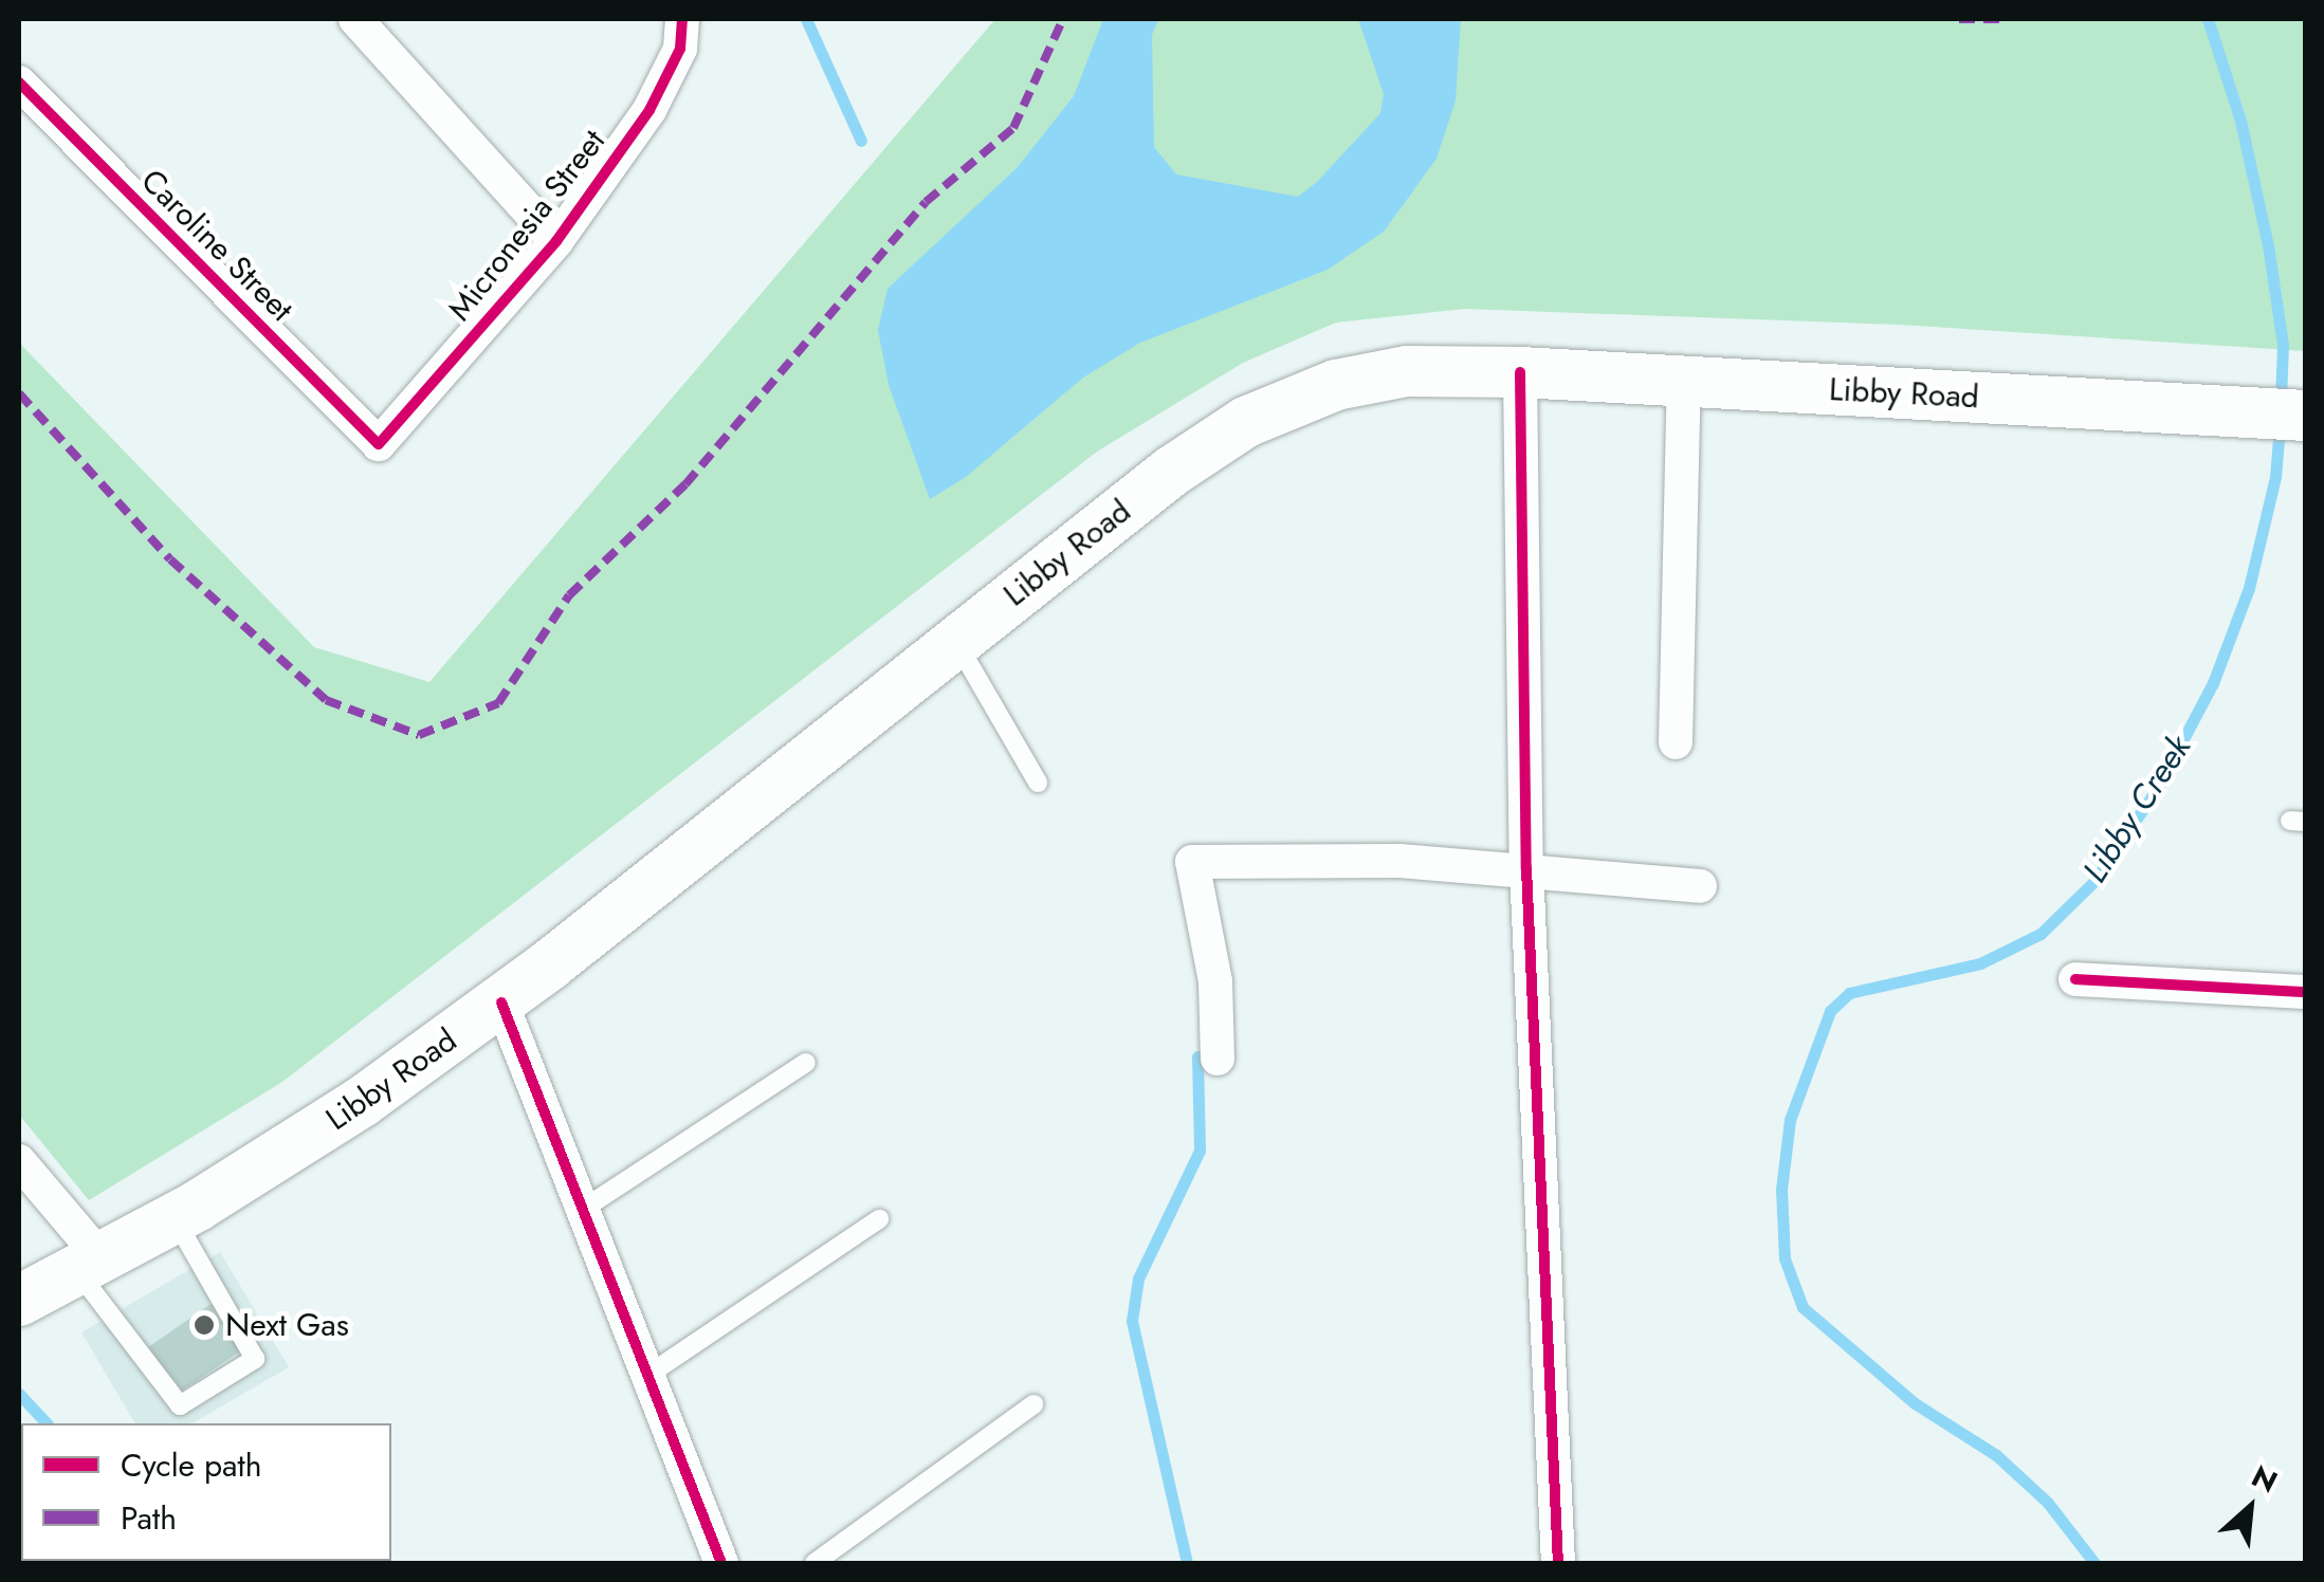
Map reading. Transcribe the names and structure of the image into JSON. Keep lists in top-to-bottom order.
{
  "streets": {
    "main road": ["Libby Road"],
    "street": ["Micronesia Street", "Caroline Street"]
  },
  "crossings": [
    ["Micronesia Street", "Caroline Street"]
  ],
  "water": ["Libby Creek"],
  "places": ["Next Gas"],
  "legend": ["Cycle path", "Path"],
  "north": "top right"
}
